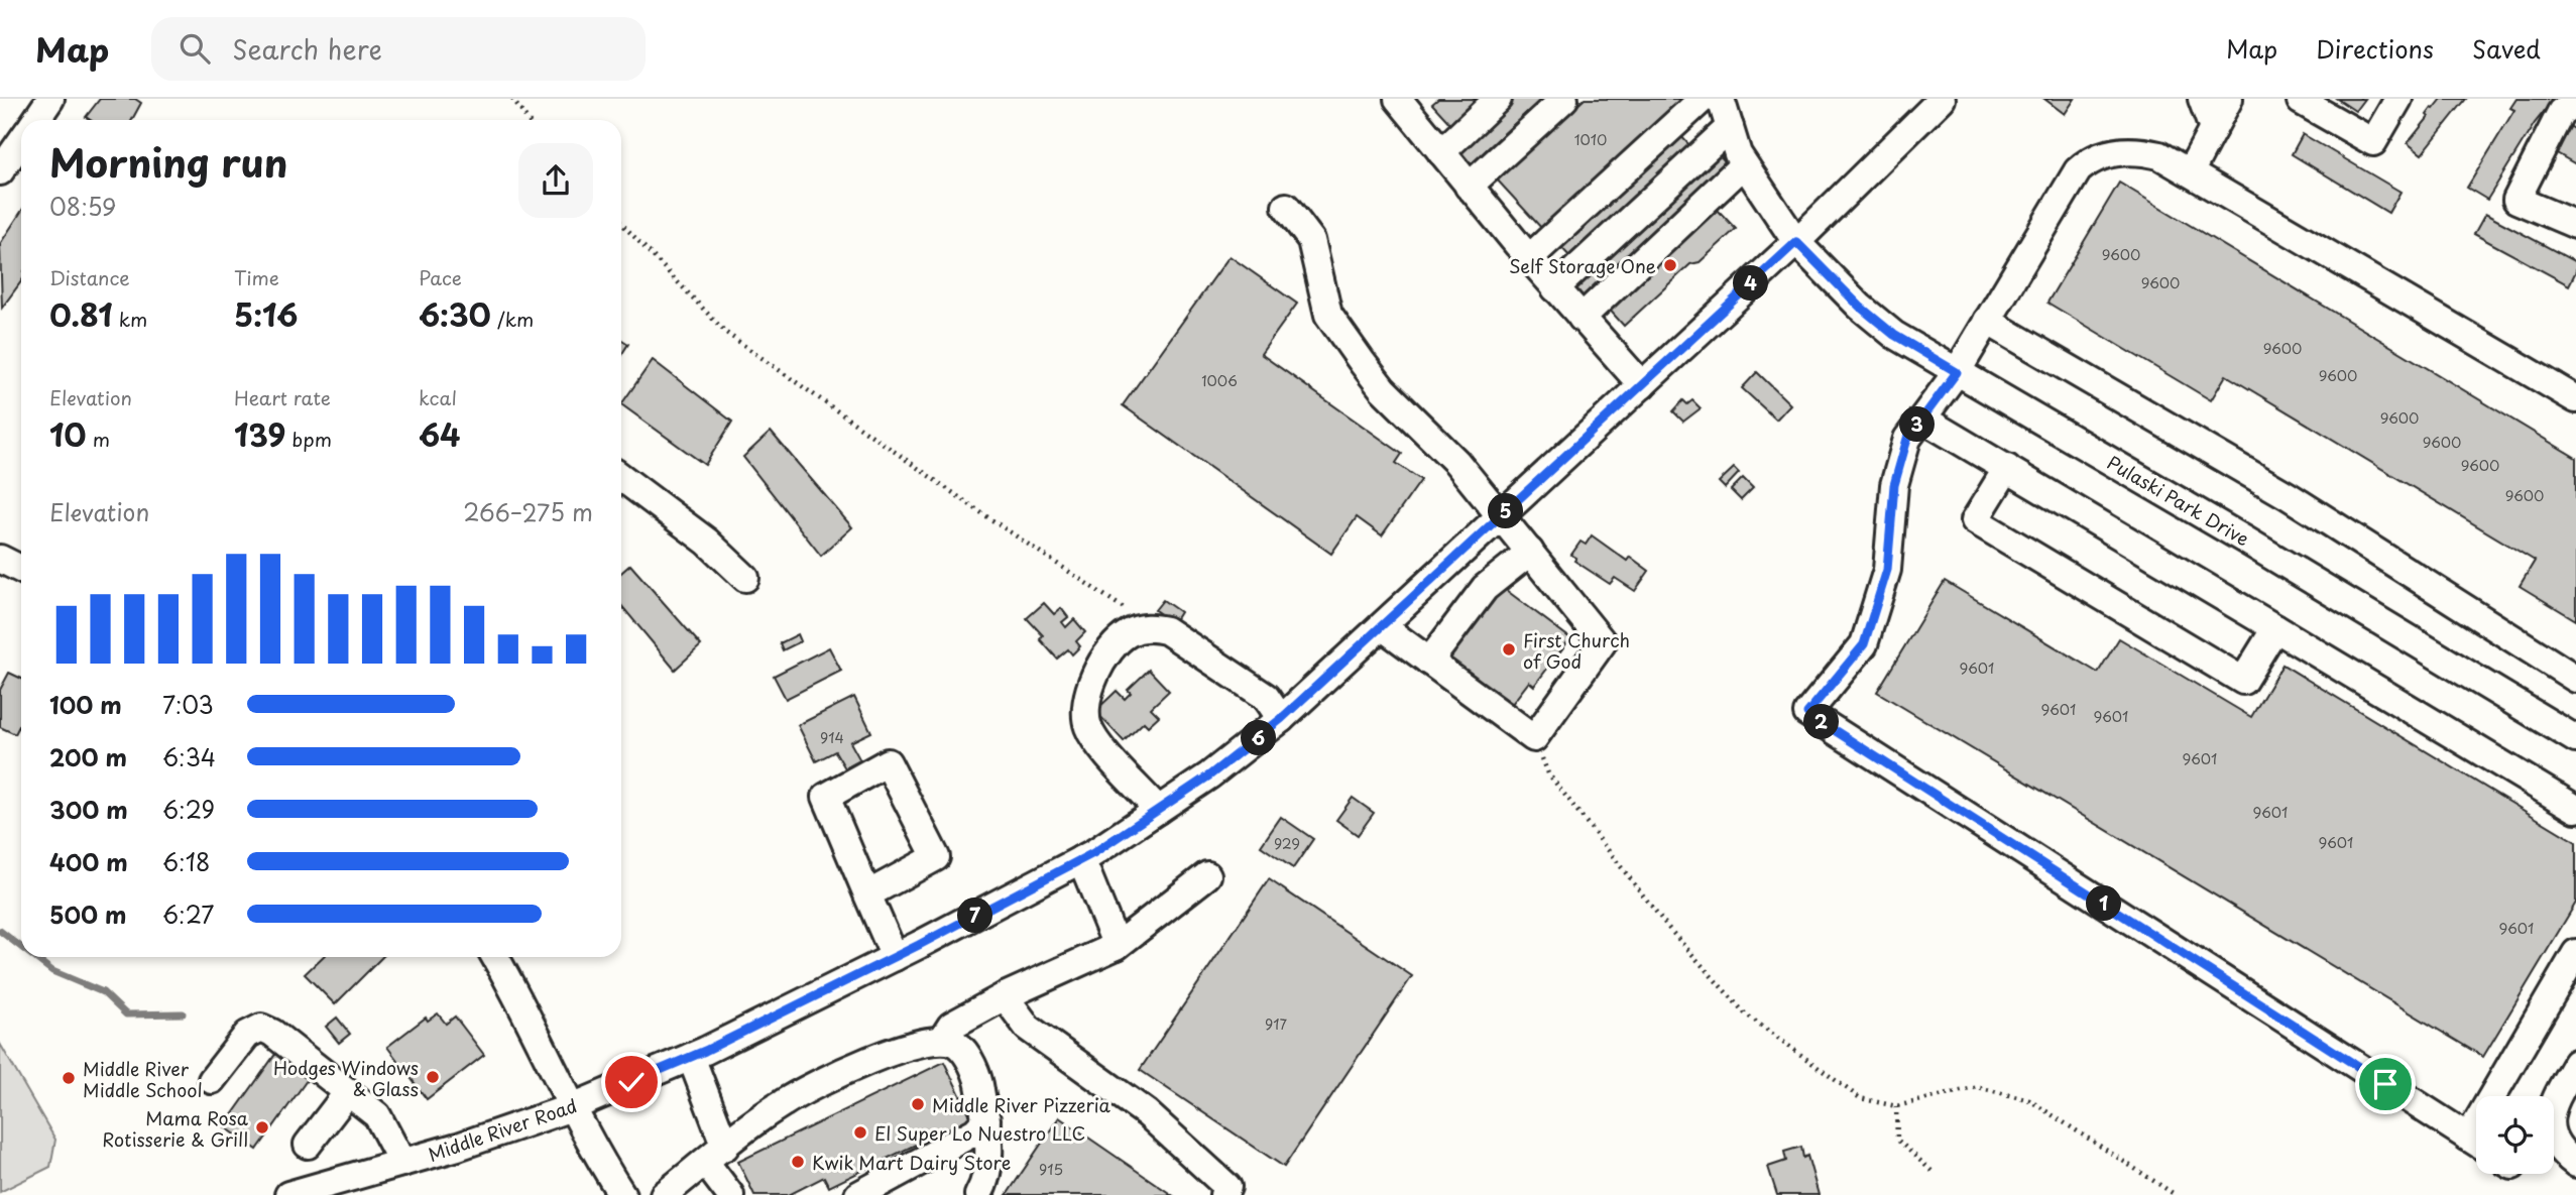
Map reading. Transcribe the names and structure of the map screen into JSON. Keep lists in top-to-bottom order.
{
  "streets": {
    "street": ["Pulaski Park Drive", "Middle River Road"]
  },
  "crossings": [
    ["Pulaski Park Drive", "Middle River Road"]
  ],
  "places": [
    "Self Storage One",
    "First Church of God",
    "Hodges Windows & Glass",
    "Middle River Middle School",
    "Middle River Pizzeria",
    "Mama Rosa Rotisserie & Grill",
    "El Super Lo Nuestro LLC",
    "Kwik Mart Dairy Store"
  ],
  "house_numbers": [
    "1010",
    "9600",
    "9600",
    "9600",
    "9600",
    "1006",
    "9600",
    "9600",
    "9600",
    "9600",
    "9601",
    "9601",
    "9601",
    "914",
    "9601",
    "9601",
    "9601",
    "929",
    "9601",
    "917",
    "915"
  ],
  "page": {
    "header": "Map",
    "search": "Search here",
    "nav": ["Map", "Directions", "Saved"],
    "heading": ["Morning run", "08:59"],
    "stats": [
      ["Distance", "0.81 km"],
      ["Time", "5:16"],
      ["Pace", "6:30 /km"],
      ["Elevation", "10 m"],
      ["Heart rate", "139 bpm"],
      ["kcal", "64"]
    ],
    "pins": [
      "4",
      "3",
      "5",
      "2",
      "6",
      "1",
      "7"
    ],
    "chart": ["Elevation", "266–275 m"],
    "list": [
      {
        "name": "100 m",
        "note": "7:03"
      },
      {
        "name": "200 m",
        "note": "6:34"
      },
      {
        "name": "300 m",
        "note": "6:29"
      },
      {
        "name": "400 m",
        "note": "6:18"
      },
      {
        "name": "500 m",
        "note": "6:27"
      }
    ]
  }
}
